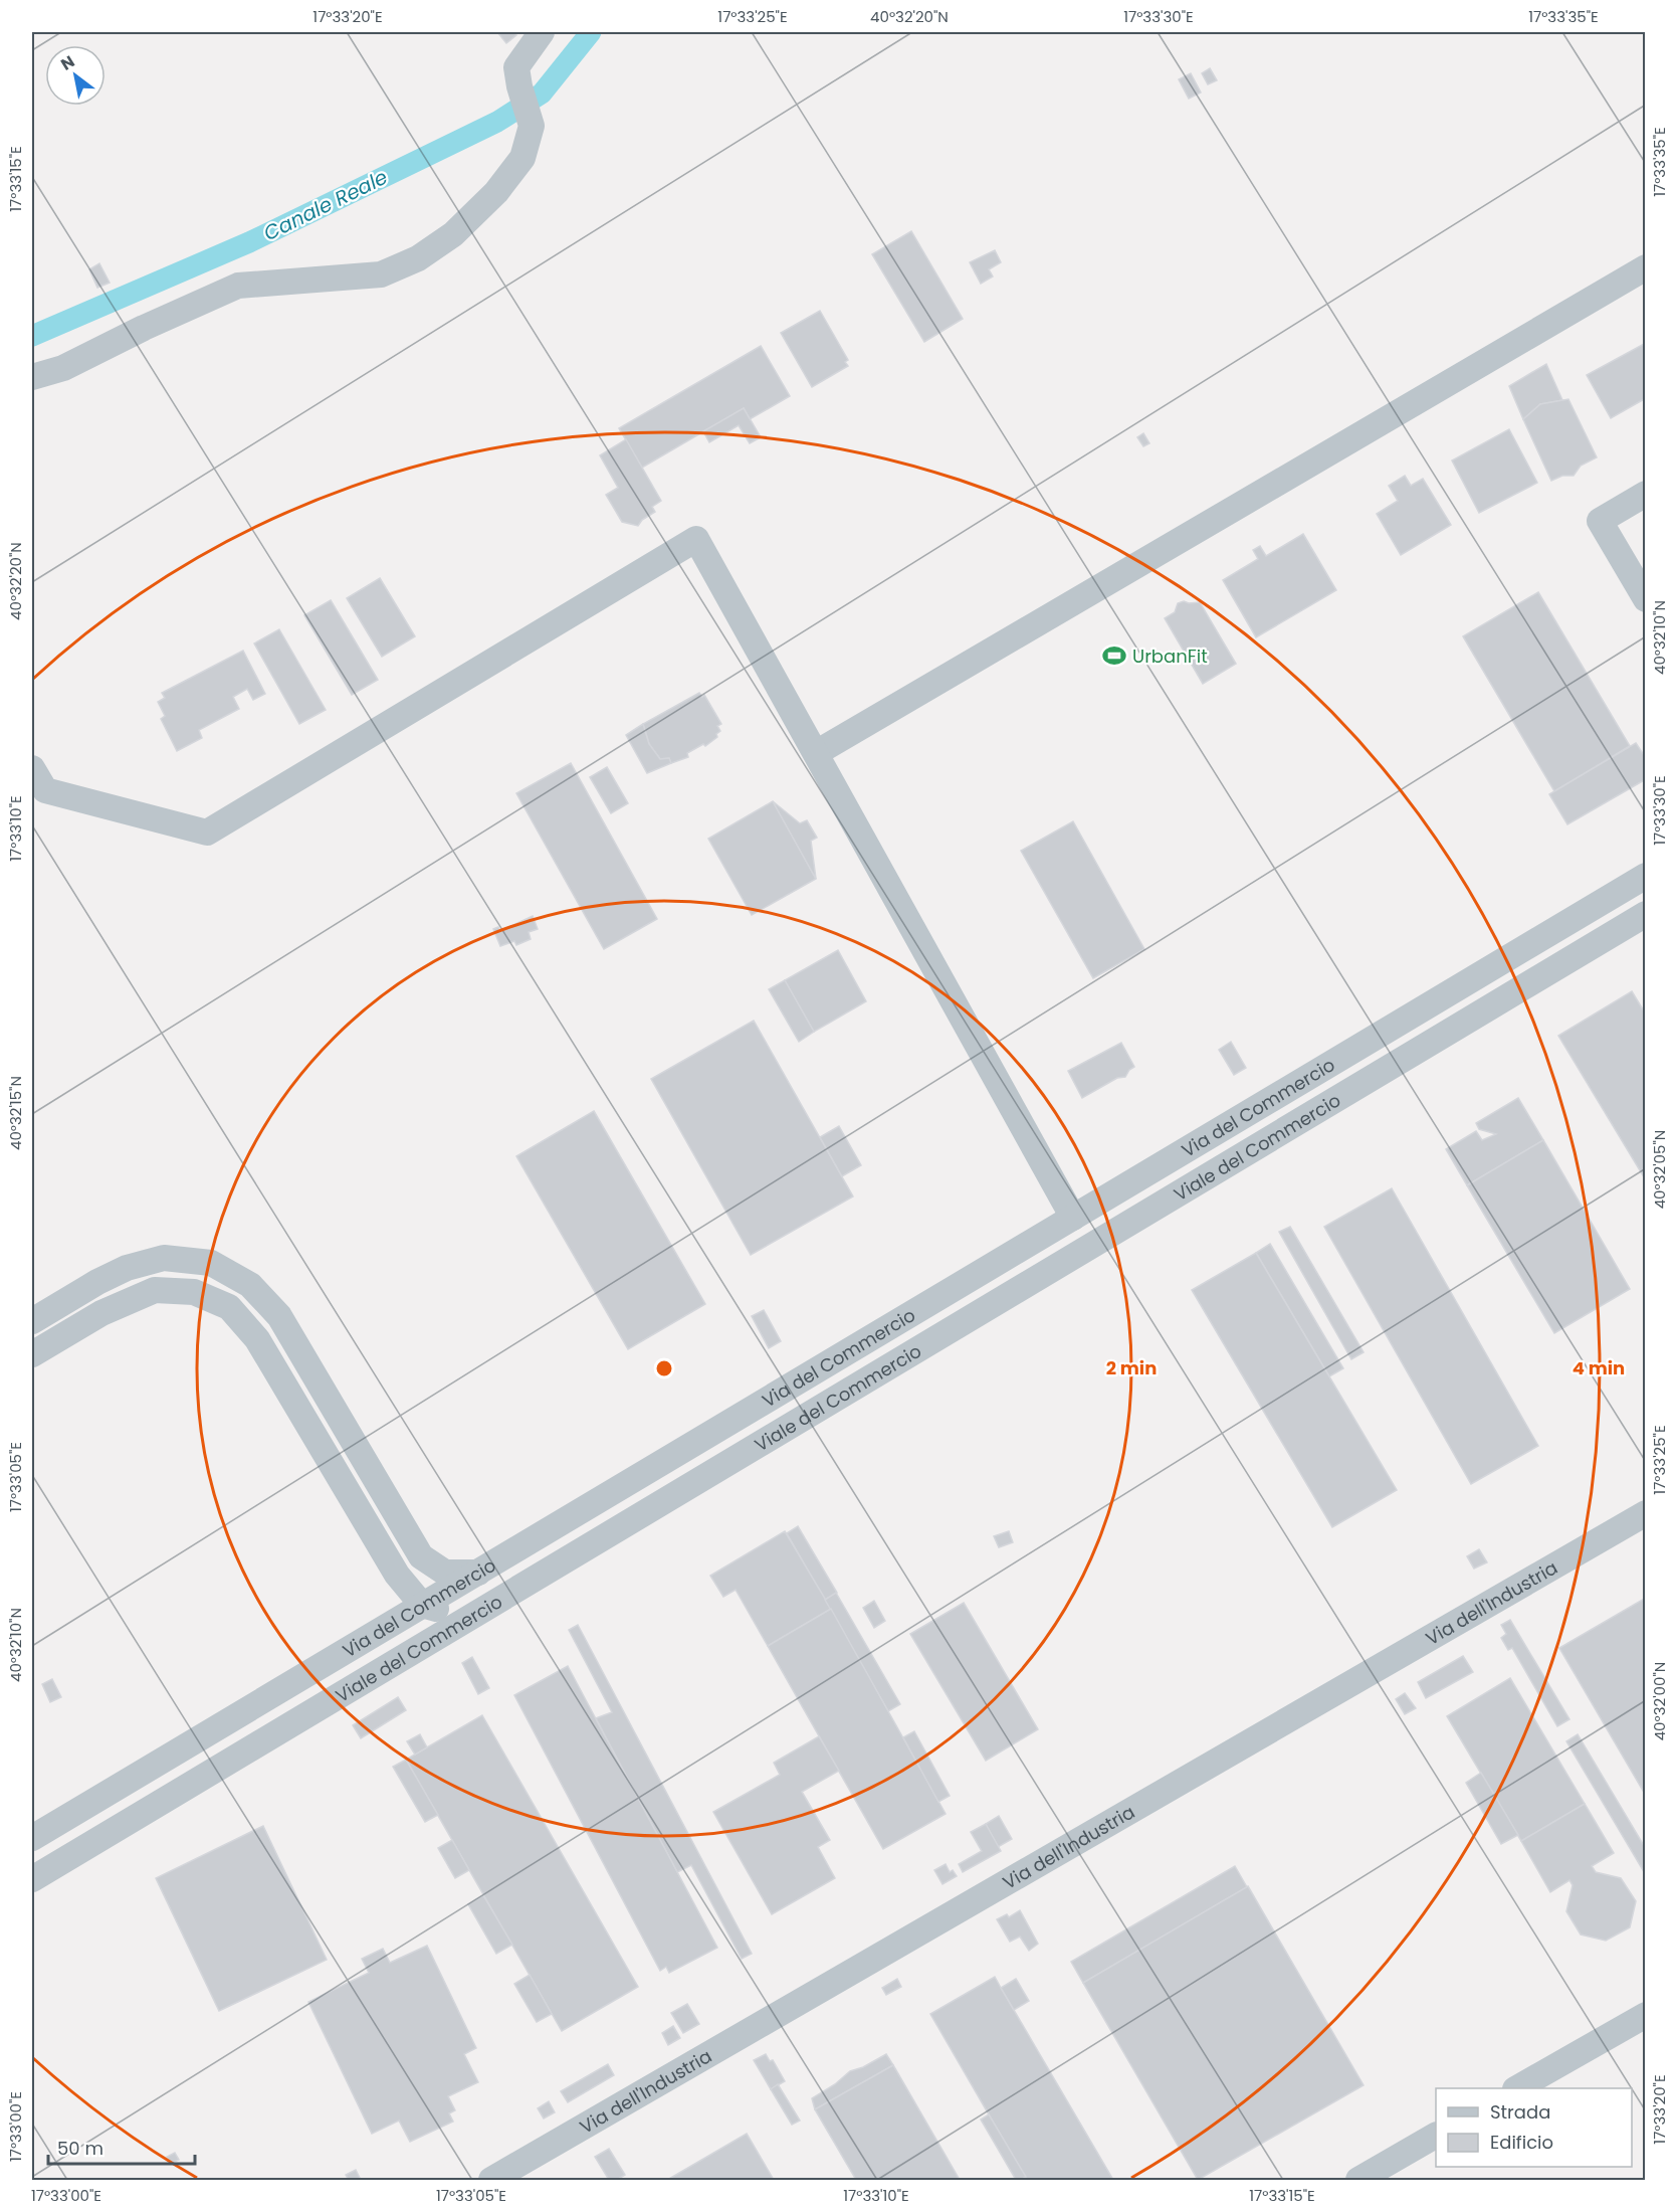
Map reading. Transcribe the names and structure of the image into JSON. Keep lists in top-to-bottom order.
{
  "streets": {
    "street": ["Via del Commercio", "Viale del Commercio", "Via dell'Industria"]
  },
  "water": ["Canale Reale"],
  "places": {
    "sports": ["UrbanFit"]
  },
  "legend": ["Strada", "Edificio"],
  "scale_bar": "50 m",
  "north": "top left",
  "coordinates": [
    "17°33'20\"E",
    "17°33'25\"E",
    "40°32'20\"N",
    "17°33'30\"E",
    "17°33'35\"E",
    "17°33'15\"E",
    "40°32'10\"N",
    "17°33'10\"E",
    "40°32'15\"N",
    "40°32'05\"N",
    "17°33'05\"E",
    "40°32'00\"N",
    "17°33'00\"E"
  ],
  "rings": ["2 min", "4 min"]
}
